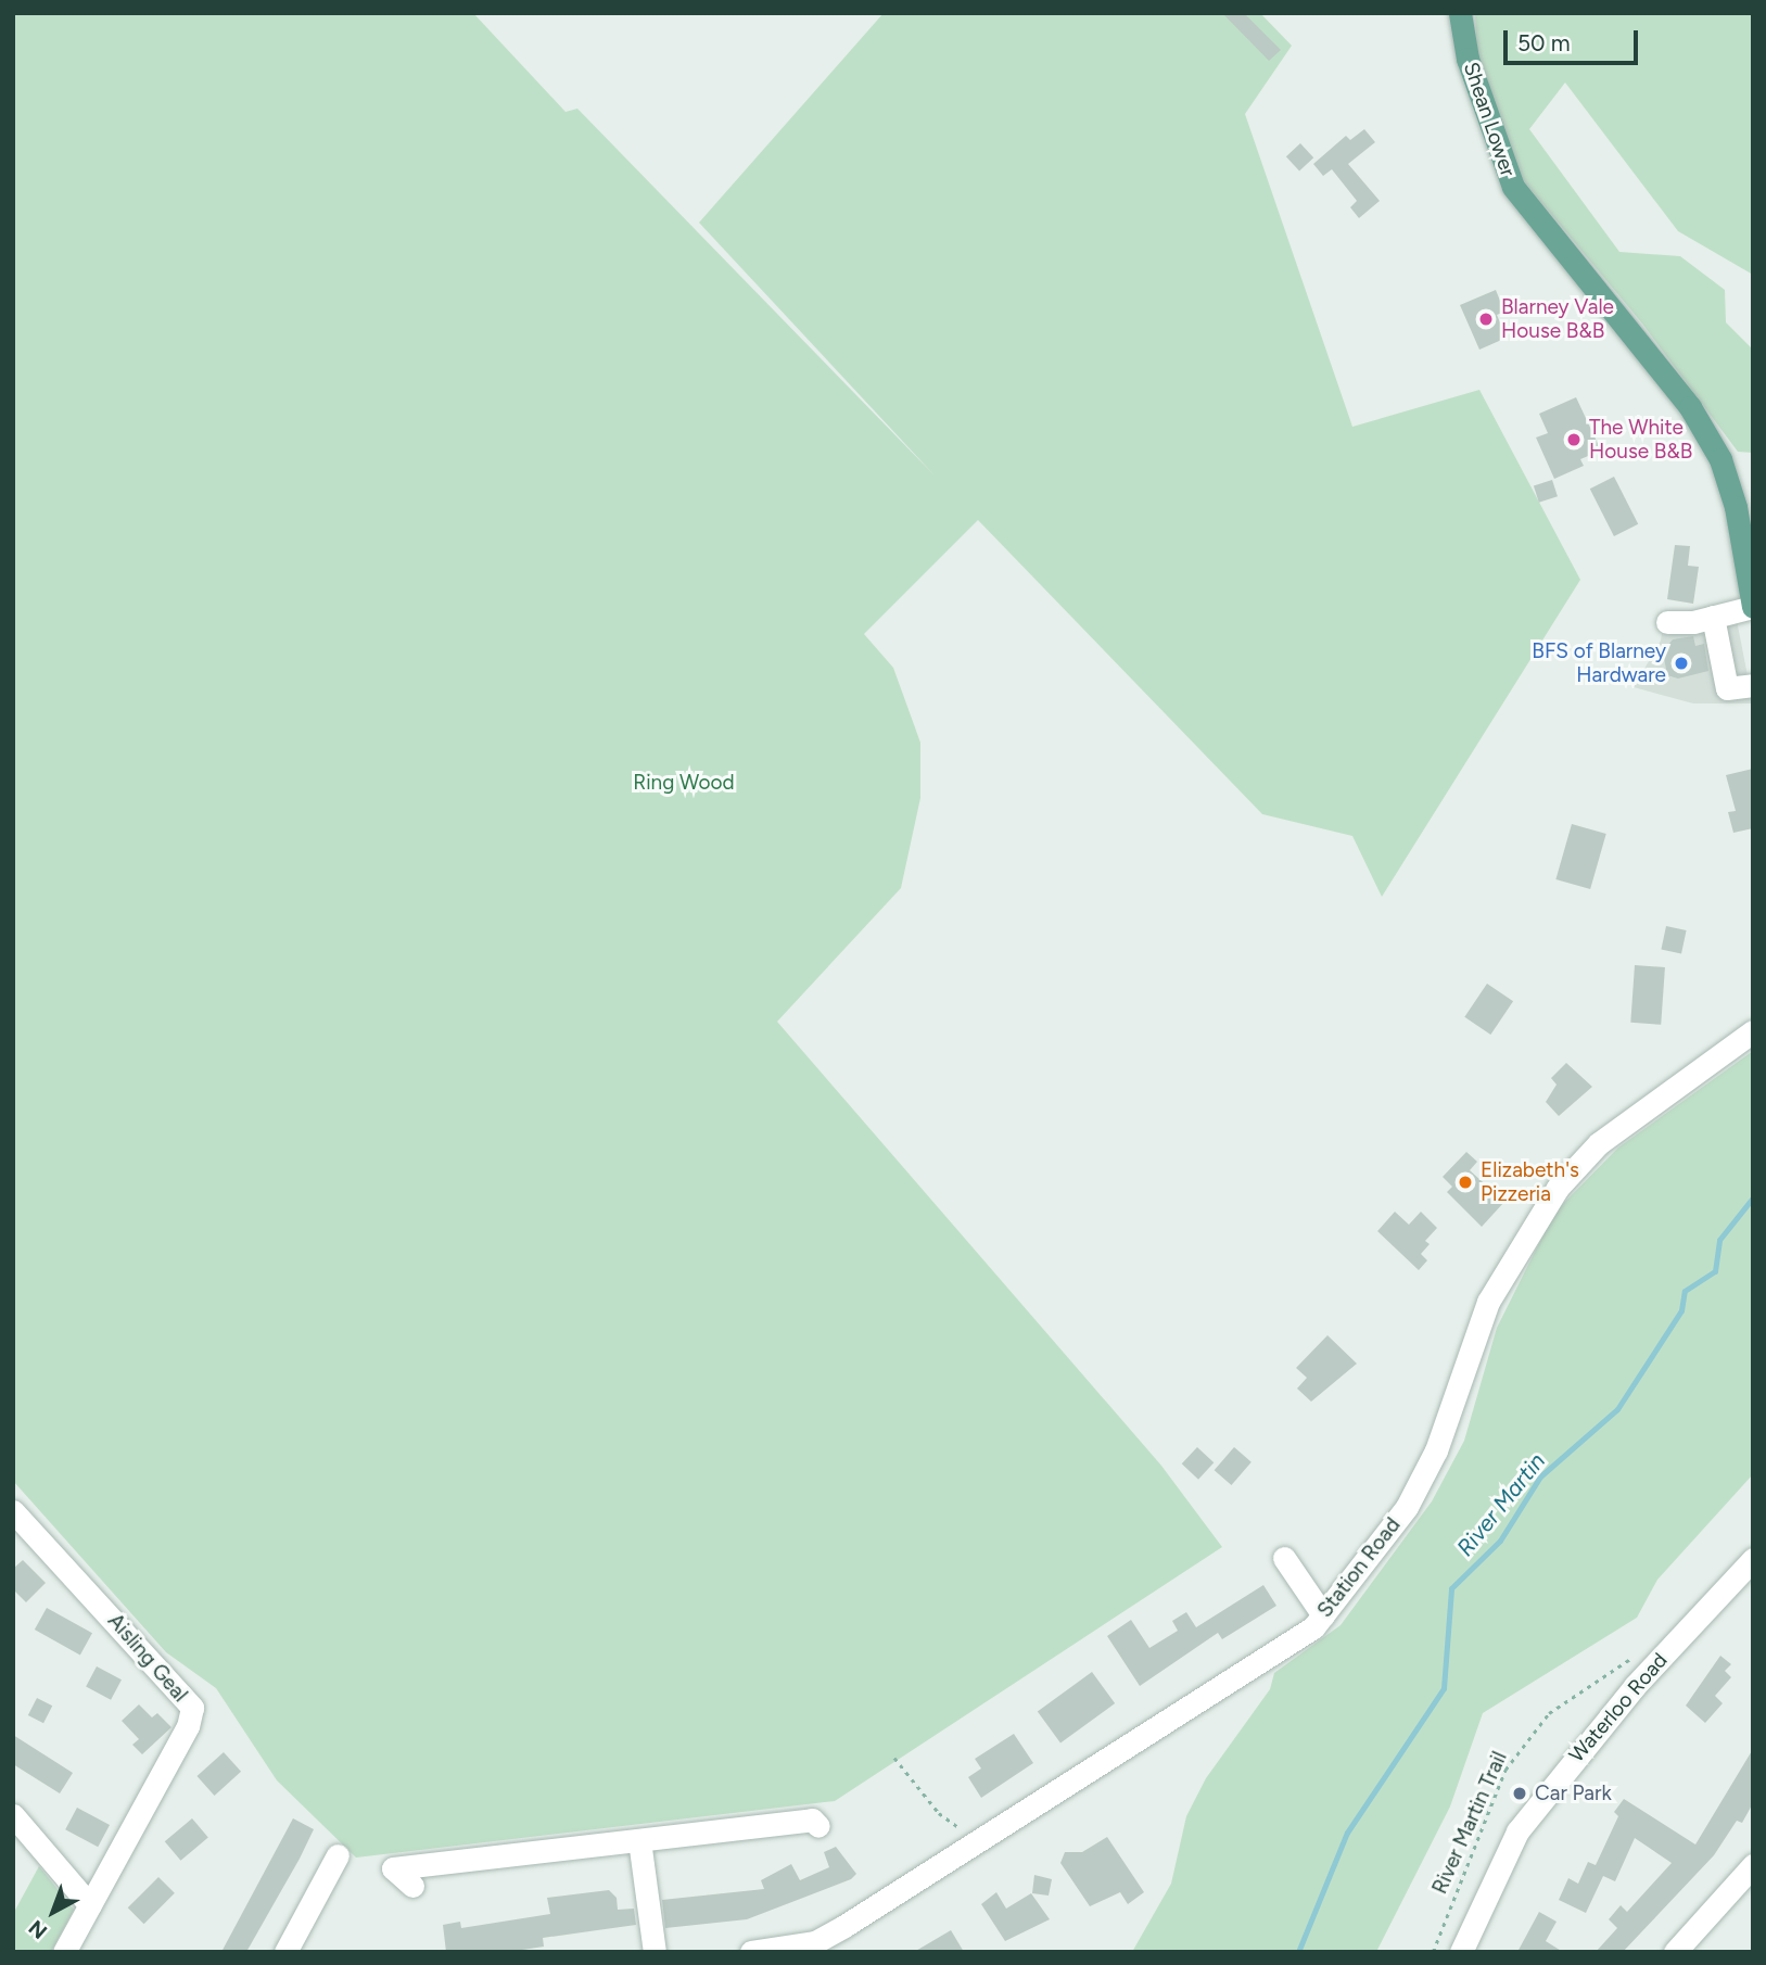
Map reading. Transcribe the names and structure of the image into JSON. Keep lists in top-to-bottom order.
{
  "streets": {
    "main road": ["Shean Lower"],
    "street": ["Station Road", "Aisling Geal", "Waterloo Road"],
    "path": ["River Martin Trail"]
  },
  "water": ["River Martin"],
  "parks": ["Ring Wood"],
  "places": [
    "Blarney Vale House B&B",
    "The White House B&B",
    "BFS of Blarney Hardware",
    "Elizabeth's Pizzeria",
    "Car Park"
  ],
  "scale_bar": "50 m",
  "north": "bottom left"
}
